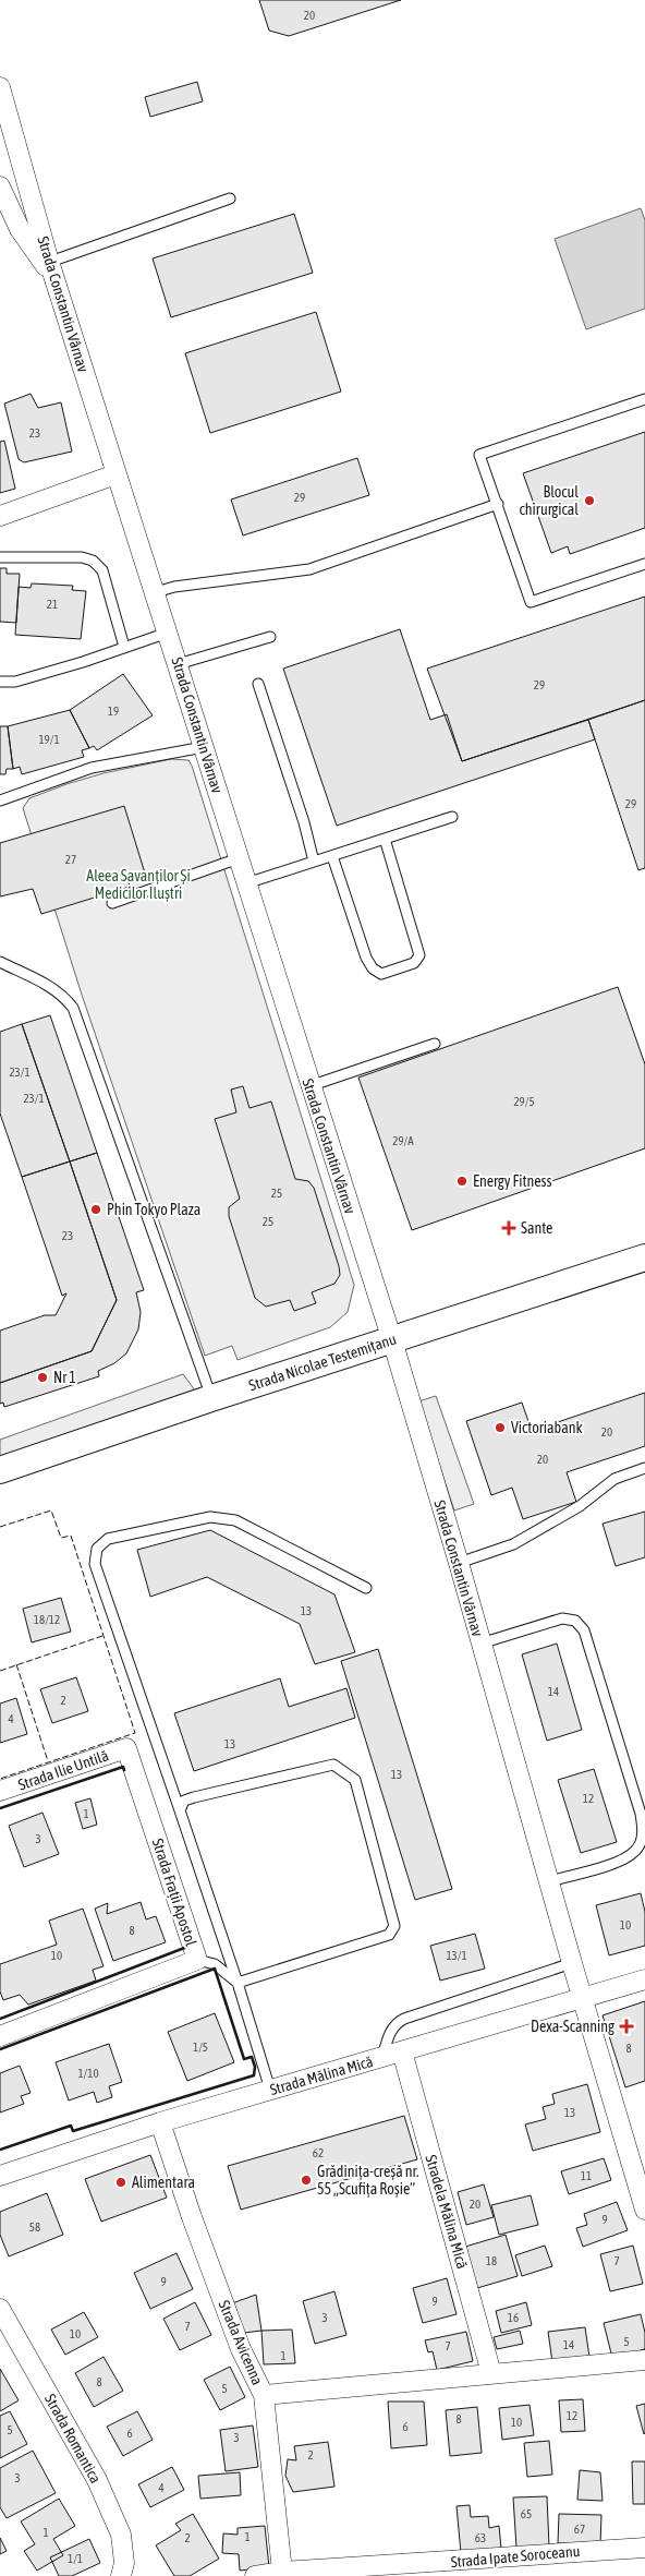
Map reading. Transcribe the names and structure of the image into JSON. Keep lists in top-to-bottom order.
{
  "streets": {
    "main road": ["Strada Nicolae Testemițanu"],
    "street": [
      "Strada Constantin Vârnav",
      "Strada Ilie Untilă",
      "Strada Frații Apostol",
      "Strada Mălina Mică",
      "Stradela Mălina Mică",
      "Strada Avicenna",
      "Strada Romantica",
      "Strada Ipate Soroceanu"
    ]
  },
  "crossings": [
    ["Strada Constantin Vârnav", "Strada Nicolae Testemițanu"],
    ["Strada Constantin Vârnav", "Strada Mălina Mică"],
    ["Strada Ilie Untilă", "Strada Frații Apostol"],
    ["Strada Mălina Mică", "Stradela Mălina Mică"],
    ["Strada Mălina Mică", "Strada Avicenna"],
    ["Strada Avicenna", "Strada Ipate Soroceanu"]
  ],
  "parks": ["Aleea Savanților Și Medicilor Iluștri"],
  "places": {
    "other": [
      "Blocul chirurgical",
      "Energy Fitness",
      "Phin Tokyo Plaza",
      "Nr 1",
      "Victoriabank",
      "Grădinița-creșă nr. 55 „Scufița Roșie”",
      "Alimentara"
    ],
    "health": ["Sante", "Dexa-Scanning"]
  },
  "house_numbers": [
    "20",
    "23",
    "29",
    "21",
    "29",
    "19",
    "19/1",
    "29",
    "27",
    "23/1",
    "23/1",
    "29/5",
    "29/A",
    "25",
    "25",
    "23",
    "20",
    "20",
    "13",
    "18/12",
    "14",
    "2",
    "4",
    "13",
    "13",
    "12",
    "1",
    "3",
    "10",
    "8",
    "10",
    "13/1",
    "1/5",
    "8",
    "1/10",
    "13",
    "62",
    "11",
    "20",
    "9",
    "58",
    "18",
    "7",
    "9",
    "9",
    "3",
    "16",
    "7",
    "10",
    "5",
    "14",
    "7",
    "1",
    "8",
    "5",
    "12",
    "8",
    "10",
    "6",
    "5",
    "6",
    "3",
    "2",
    "3",
    "4",
    "65",
    "67",
    "1",
    "1",
    "2",
    "63",
    "1/1"
  ]
}
